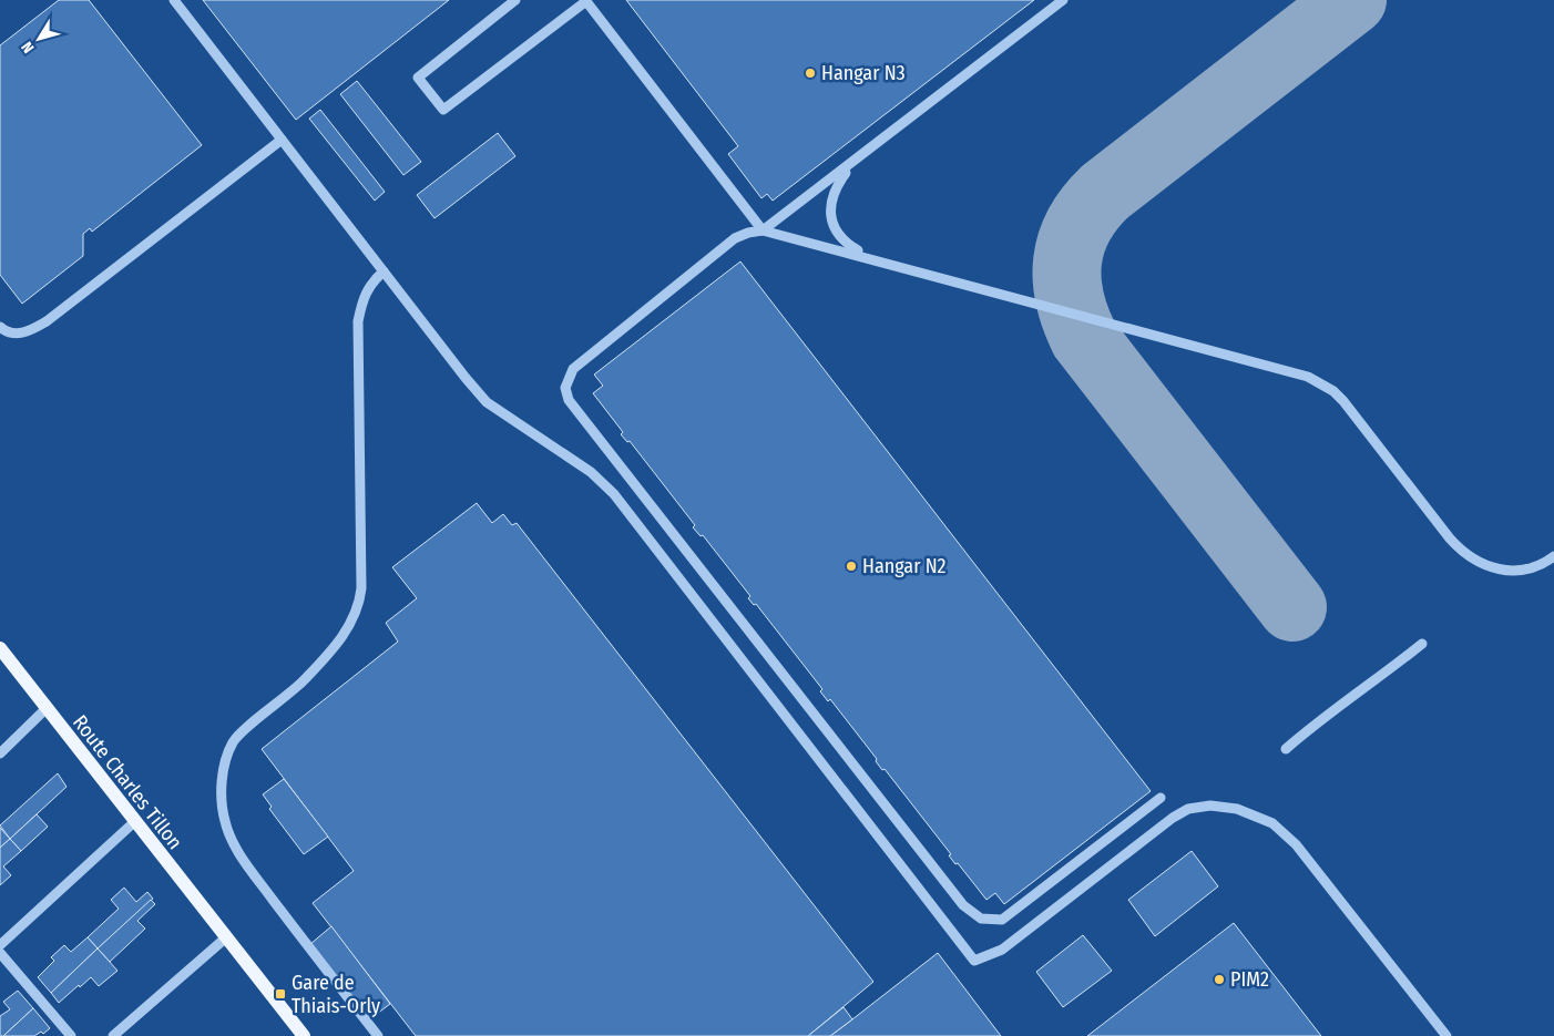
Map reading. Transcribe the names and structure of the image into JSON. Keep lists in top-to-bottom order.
{
  "streets": {
    "main road": ["Route Charles Tillon"]
  },
  "places": {
    "other": ["Hangar N3", "Hangar N2", "PIM2"],
    "transit": ["Gare de Thiais-Orly"]
  },
  "north": "bottom left"
}
